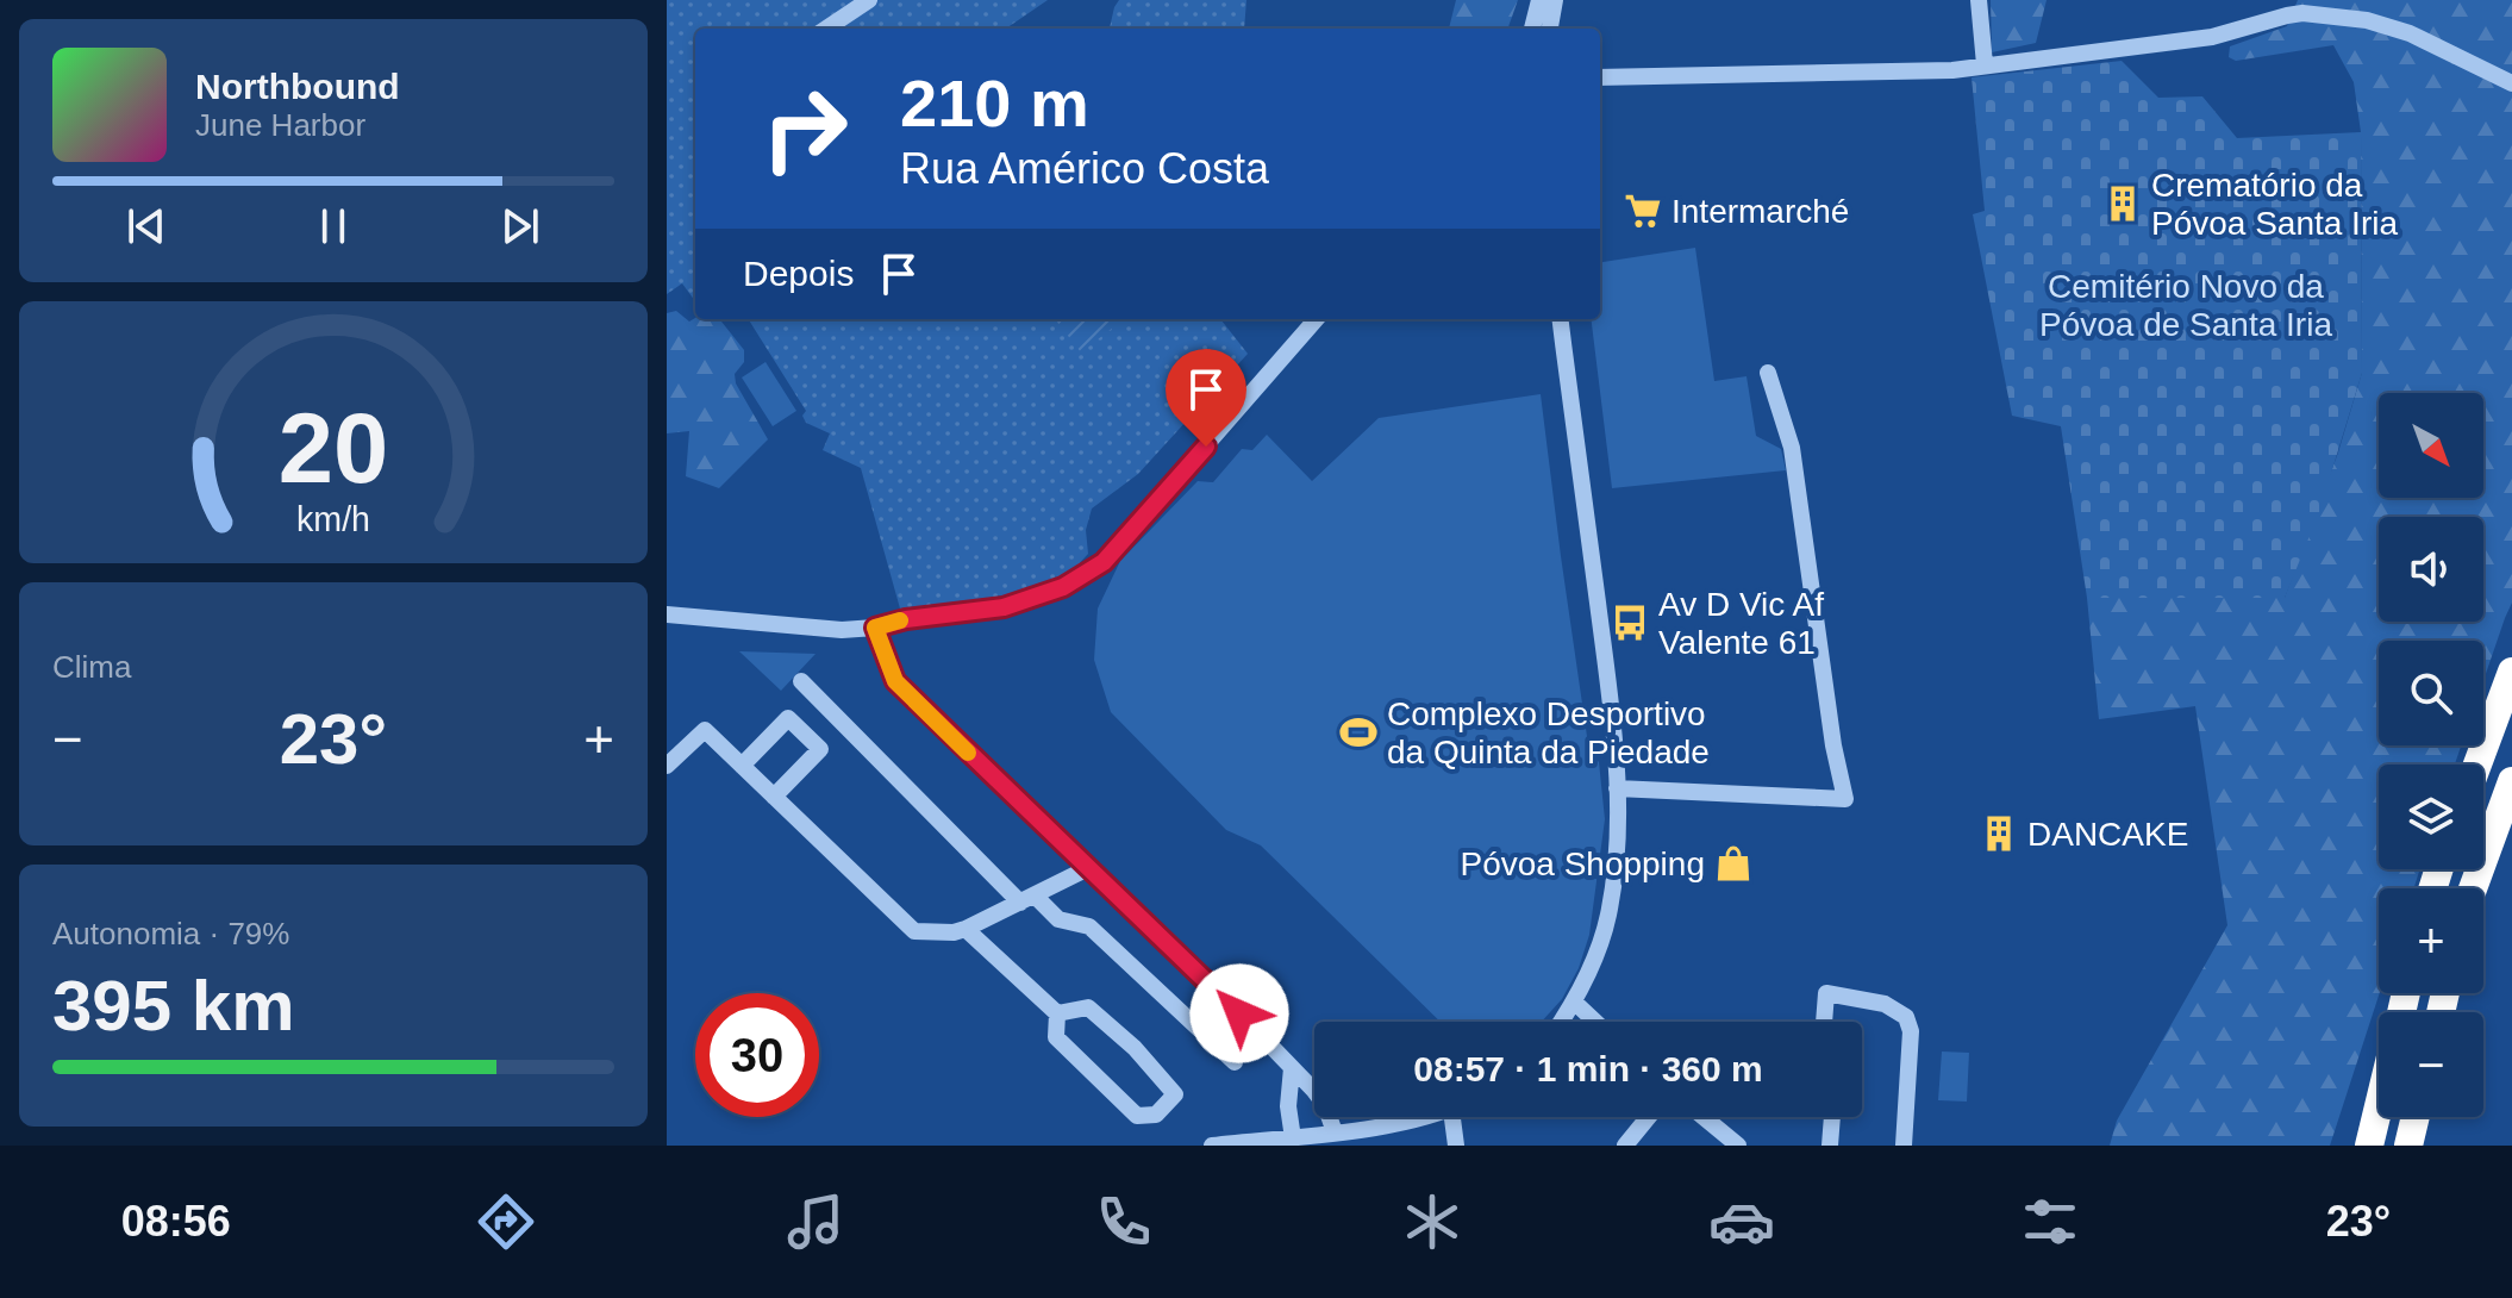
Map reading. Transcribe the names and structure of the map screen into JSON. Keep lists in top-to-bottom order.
{
  "parks": ["Cemitério Novo da Póvoa de Santa Iria"],
  "places": {
    "building": ["Crematório da Póvoa Santa Iria", "DANCAKE"],
    "supermarket": ["Intermarché"],
    "bus stop": ["Av D Vic Af Valente 61"],
    "sports": ["Complexo Desportivo da Quinta da Piedade"],
    "shop": ["Póvoa Shopping"]
  },
  "north": "bottom right",
  "page": {
    "turn": ["210 m", "Rua Américo Costa"],
    "song": ["Northbound", "June Harbor"],
    "then": "Depois",
    "map_buttons": ["+", "−"],
    "tile": [
      "Clima",
      ["Autonomia · 79%", "395 km"]
    ],
    "heat": ["−", "23°", "+"],
    "limit": "30",
    "trip": "08:57 · 1 min · 360 m",
    "tabs": ["08:56", "23°"],
    "gauge": ["20", "km/h"]
  }
}
